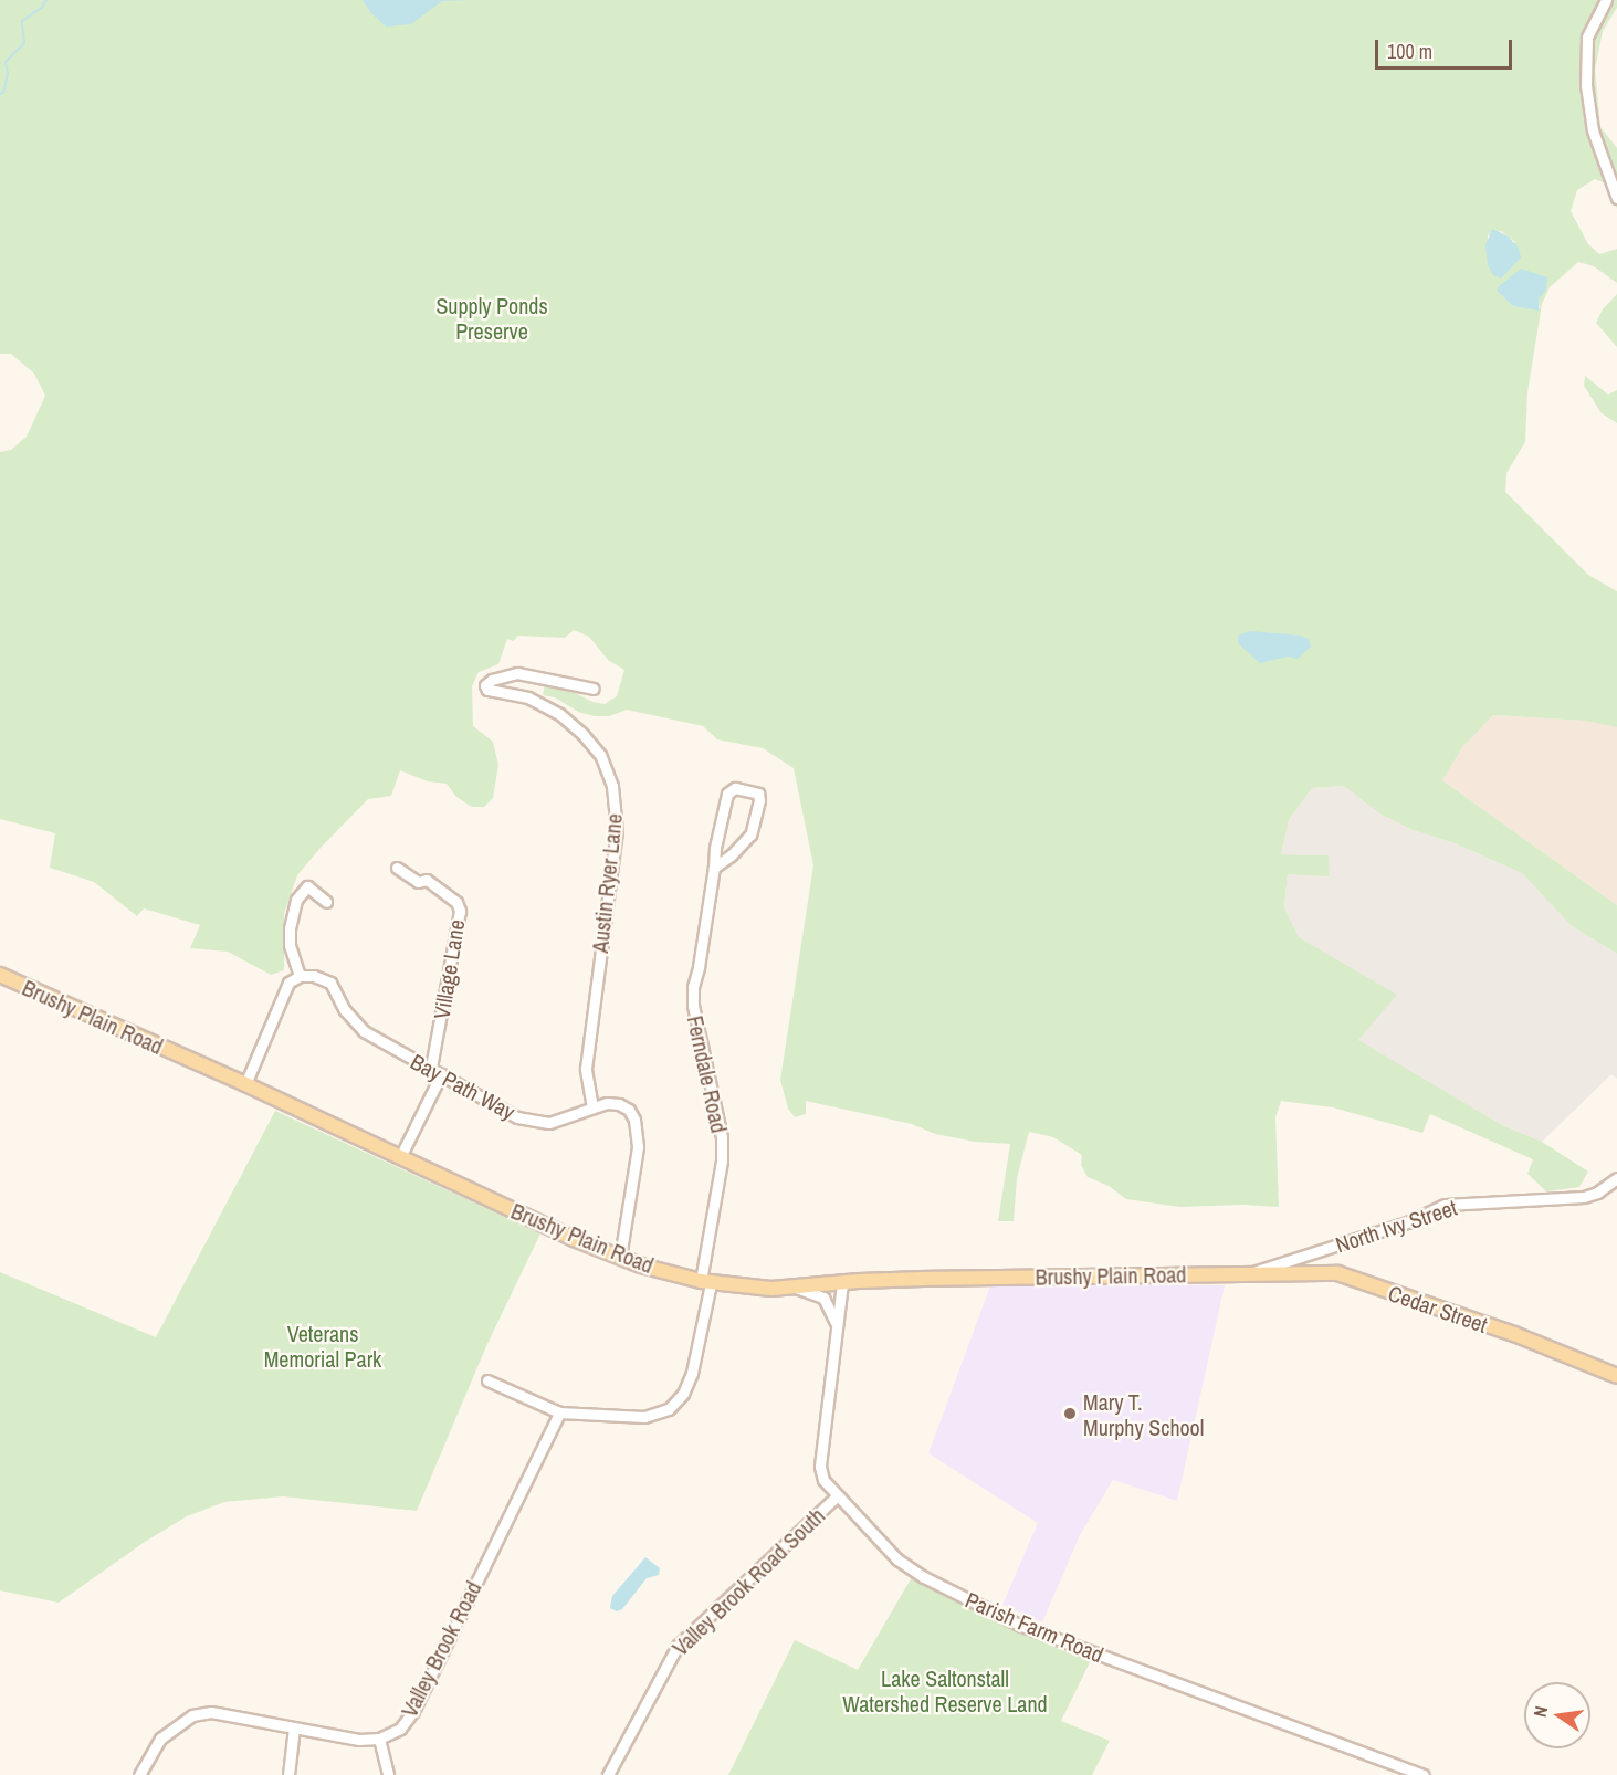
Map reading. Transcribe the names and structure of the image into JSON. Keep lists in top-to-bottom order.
{
  "streets": {
    "main road": ["Brushy Plain Road", "Cedar Street"],
    "street": [
      "Austin Ryer Lane",
      "Village Lane",
      "Ferndale Road",
      "Bay Path Way",
      "North Ivy Street",
      "Valley Brook Road South",
      "Parish Farm Road",
      "Valley Brook Road"
    ]
  },
  "crossings": [
    ["Austin Ryer Lane", "Bay Path Way"],
    ["Village Lane", "Bay Path Way"],
    ["Brushy Plain Road", "Ferndale Road"],
    ["Brushy Plain Road", "Bay Path Way"],
    ["Brushy Plain Road", "North Ivy Street"],
    ["Brushy Plain Road", "Cedar Street"],
    ["Brushy Plain Road", "Parish Farm Road"],
    ["Ferndale Road", "Valley Brook Road"],
    ["North Ivy Street", "Cedar Street"],
    ["Valley Brook Road South", "Parish Farm Road"]
  ],
  "parks": ["Supply Ponds Preserve", "Veterans Memorial Park", "Lake Saltonstall Watershed Reserve Land"],
  "places": ["Mary T. Murphy School"],
  "scale_bar": "100 m",
  "north": "left"
}
